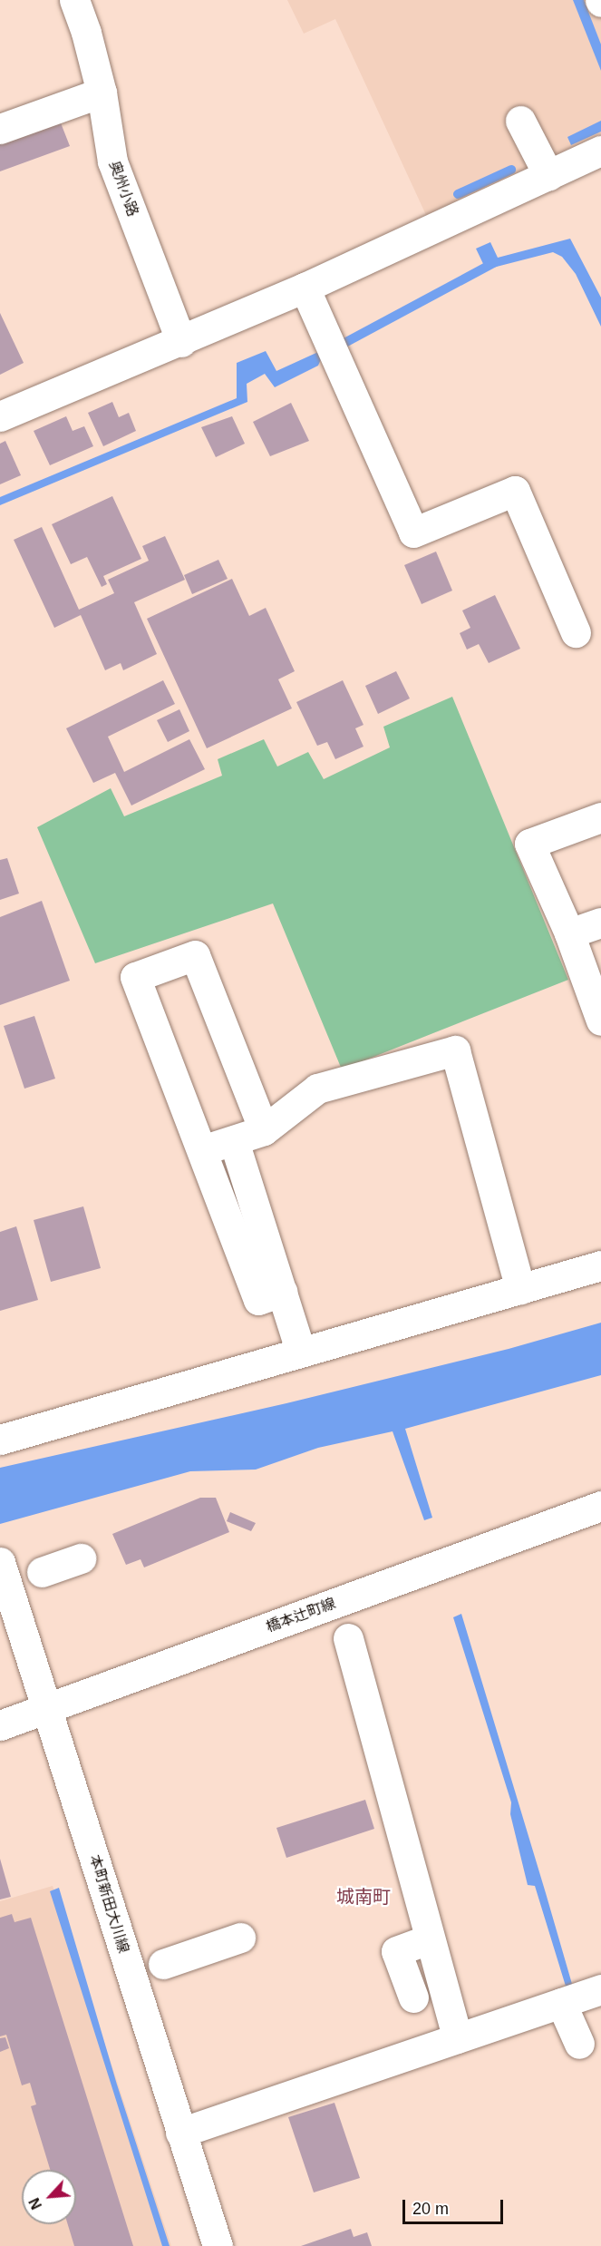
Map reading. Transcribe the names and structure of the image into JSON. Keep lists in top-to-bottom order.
{
  "streets": {
    "street": ["奥州小路", "橋本辻町線", "本町新田大川線"]
  },
  "crossings": [
    ["橋本辻町線", "本町新田大川線"]
  ],
  "districts": ["城南町"],
  "scale_bar": "20 m",
  "north": "bottom left"
}
